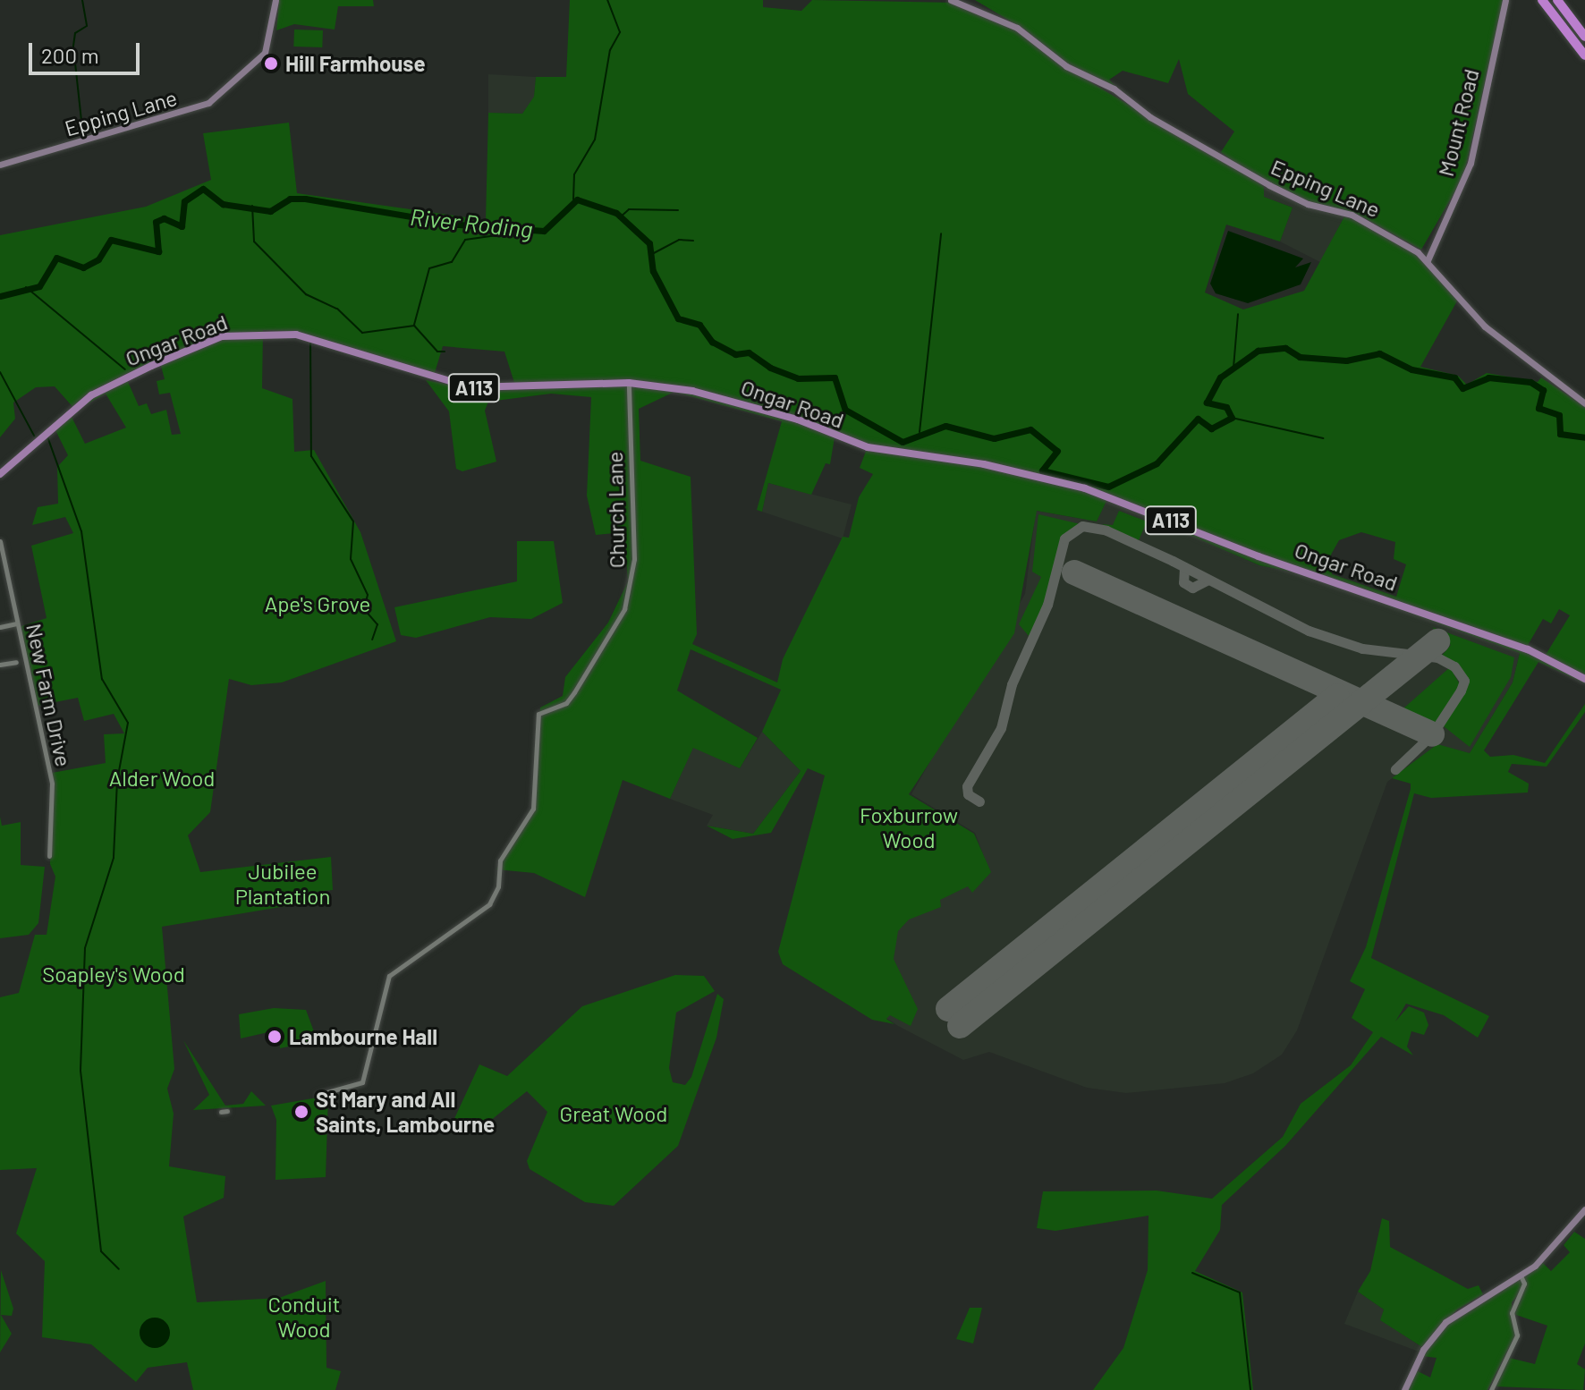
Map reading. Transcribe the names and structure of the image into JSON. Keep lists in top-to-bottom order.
{
  "streets": {
    "main road": ["Ongar Road", "A113"],
    "street": [
      "Epping Lane",
      "Mount Road",
      "Church Lane",
      "New Farm Drive"
    ]
  },
  "crossings": [
    ["Epping Lane", "Mount Road"],
    ["Ongar Road", "Church Lane"]
  ],
  "water": ["River Roding"],
  "parks": [
    "Ape's Grove",
    "Alder Wood",
    "Foxburrow Wood",
    "Jubilee Plantation",
    "Soapley's Wood",
    "Great Wood",
    "Conduit Wood"
  ],
  "places": ["Hill Farmhouse", "Lambourne Hall", "St Mary and All Saints, Lambourne"],
  "scale_bar": "200 m"
}
